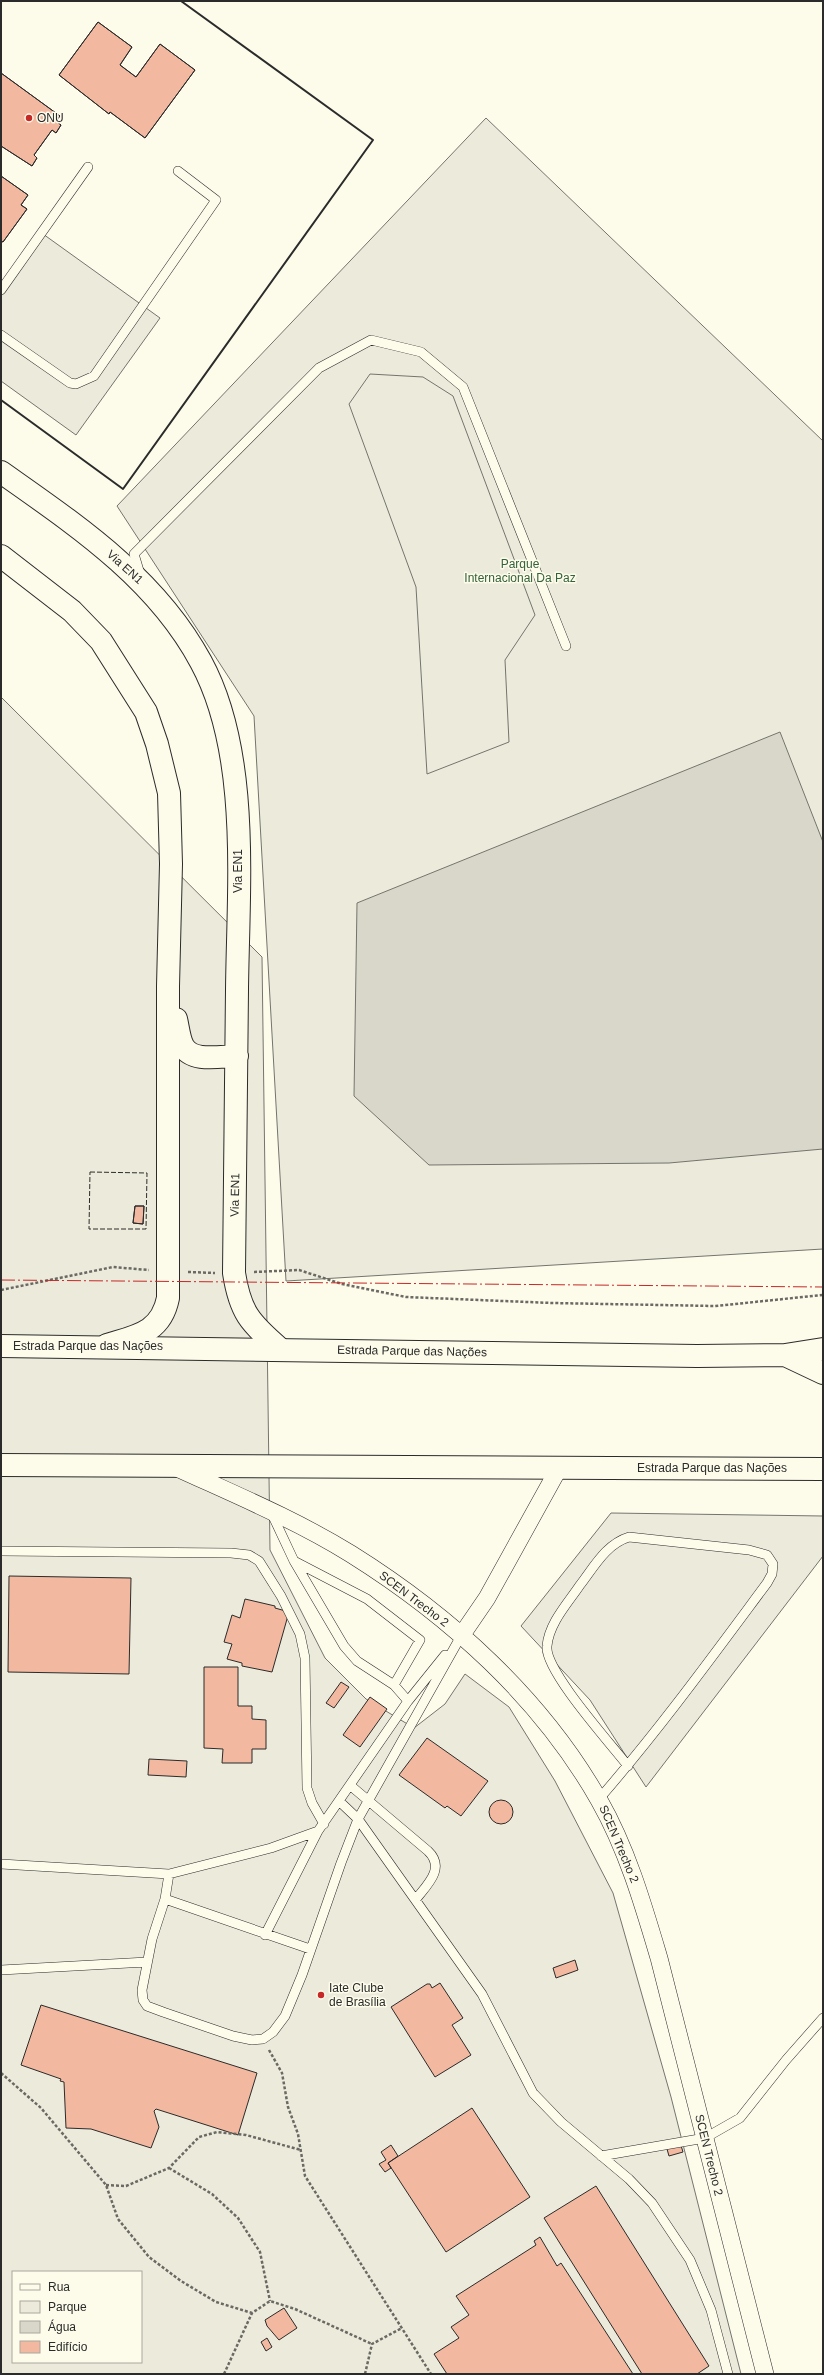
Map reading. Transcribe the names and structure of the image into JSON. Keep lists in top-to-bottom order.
{
  "streets": {
    "main road": ["Via EN1", "Estrada Parque das Nações"],
    "street": ["SCEN Trecho 2"]
  },
  "crossings": [
    ["Via EN1", "Estrada Parque das Nações"],
    ["Estrada Parque das Nações", "SCEN Trecho 2"]
  ],
  "parks": ["Parque Internacional Da Paz"],
  "places": ["ONU", "Iate Clube de Brasília"],
  "legend": [
    "Rua",
    "Parque",
    "Água",
    "Edifício"
  ]
}
